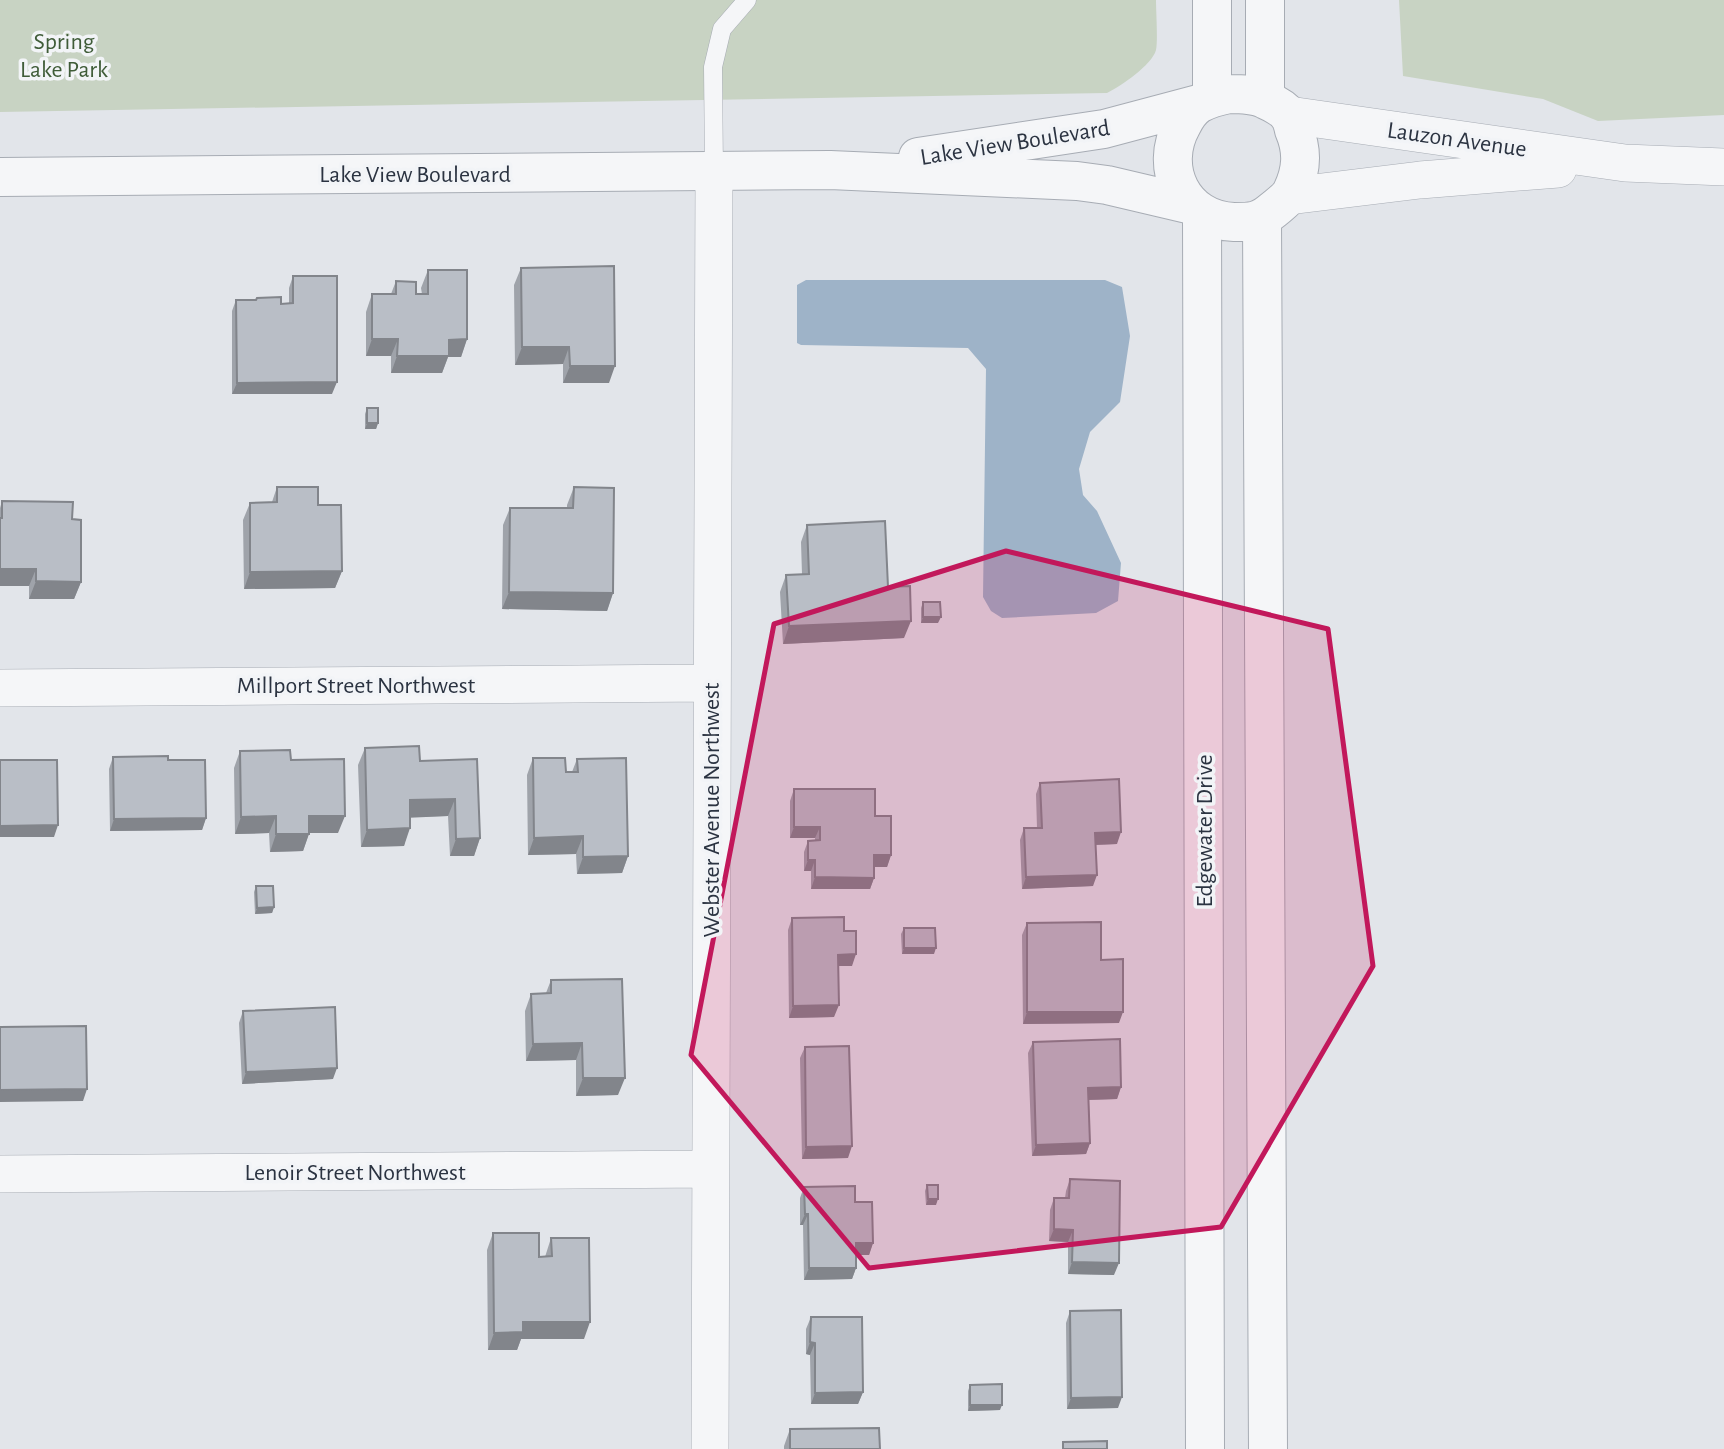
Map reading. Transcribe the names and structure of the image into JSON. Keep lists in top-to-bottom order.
{
  "streets": {
    "street": [
      "Lauzon Avenue",
      "Lake View Boulevard",
      "Millport Street Northwest",
      "Webster Avenue Northwest",
      "Edgewater Drive",
      "Lenoir Street Northwest"
    ]
  },
  "crossings": [
    ["Lauzon Avenue", "Lake View Boulevard"],
    ["Lauzon Avenue", "Edgewater Drive"],
    ["Lake View Boulevard", "Webster Avenue Northwest"],
    ["Lake View Boulevard", "Edgewater Drive"],
    ["Millport Street Northwest", "Webster Avenue Northwest"],
    ["Webster Avenue Northwest", "Lenoir Street Northwest"]
  ],
  "parks": ["Spring Lake Park"]
}
